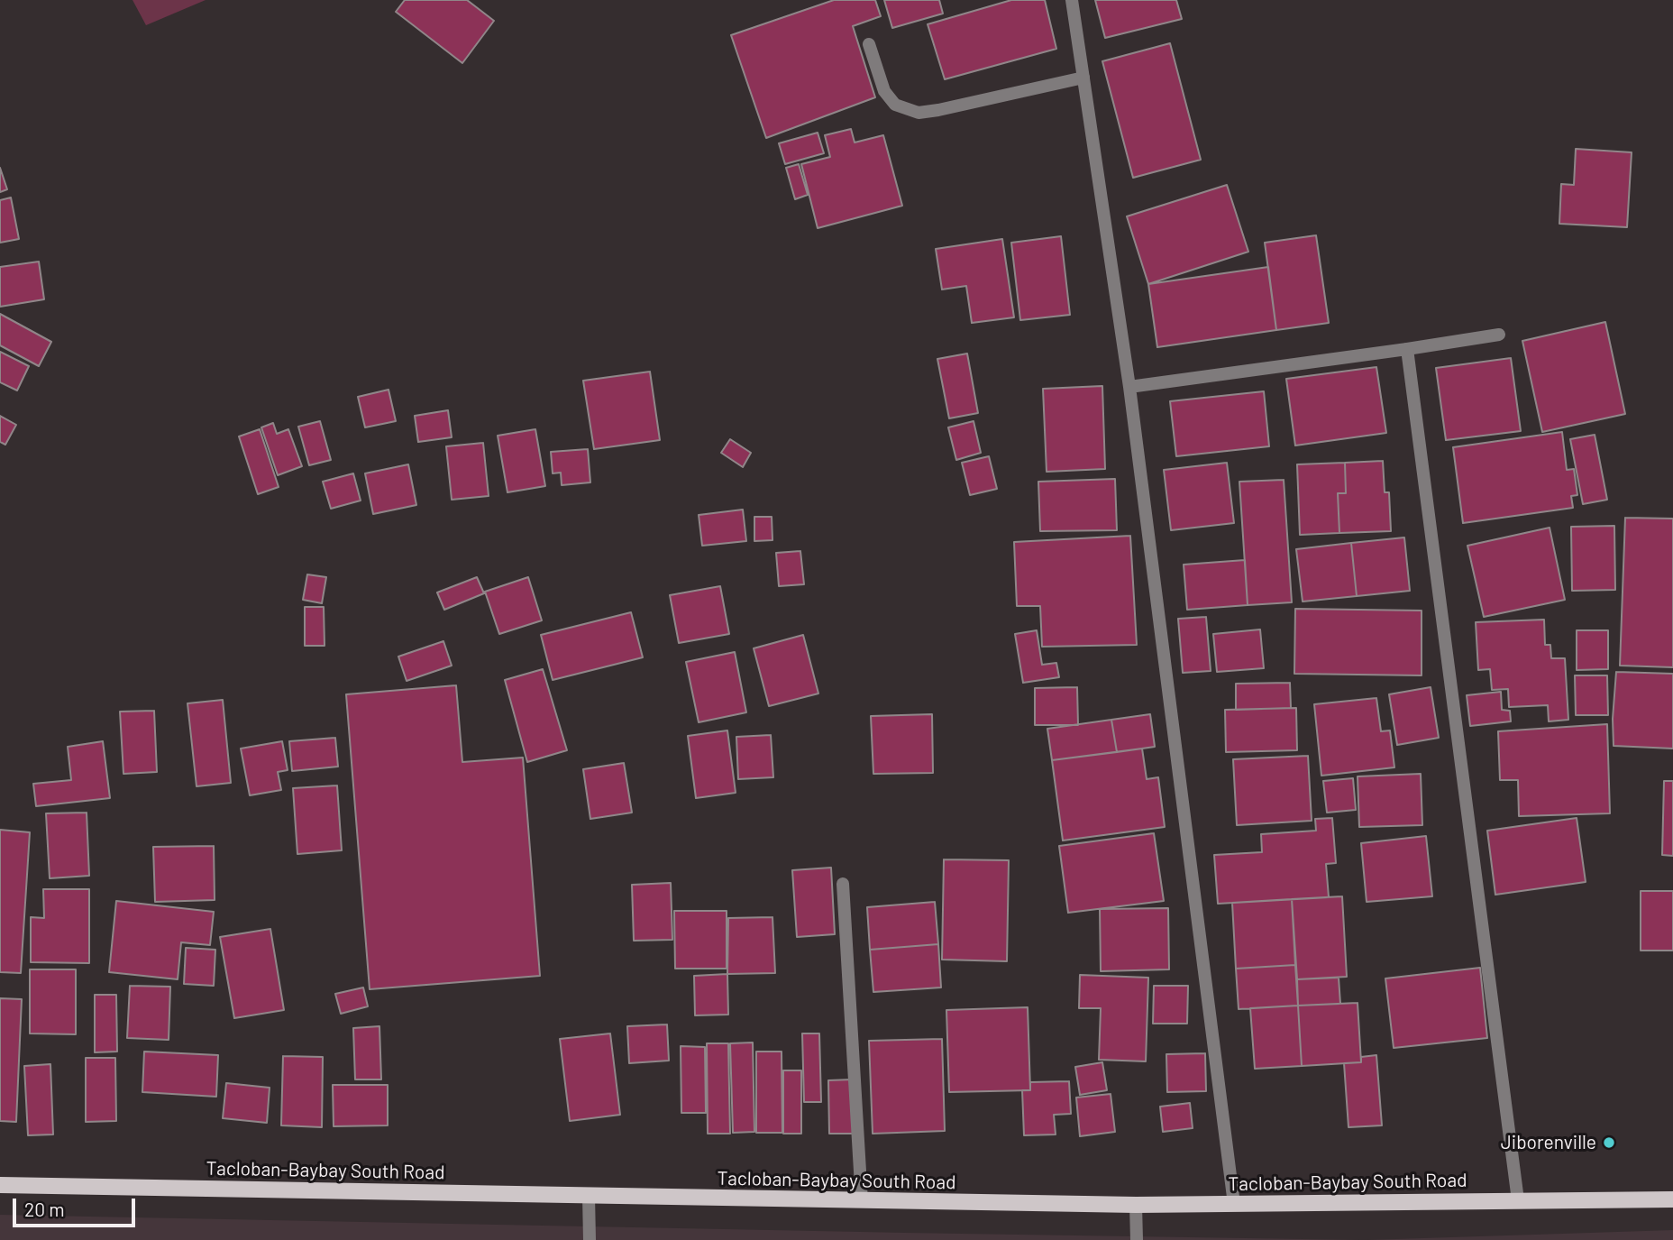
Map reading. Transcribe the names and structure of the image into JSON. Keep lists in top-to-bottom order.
{
  "streets": {
    "main road": ["Tacloban-Baybay South Road"]
  },
  "places": ["Jiborenville"],
  "scale_bar": "20 m"
}
